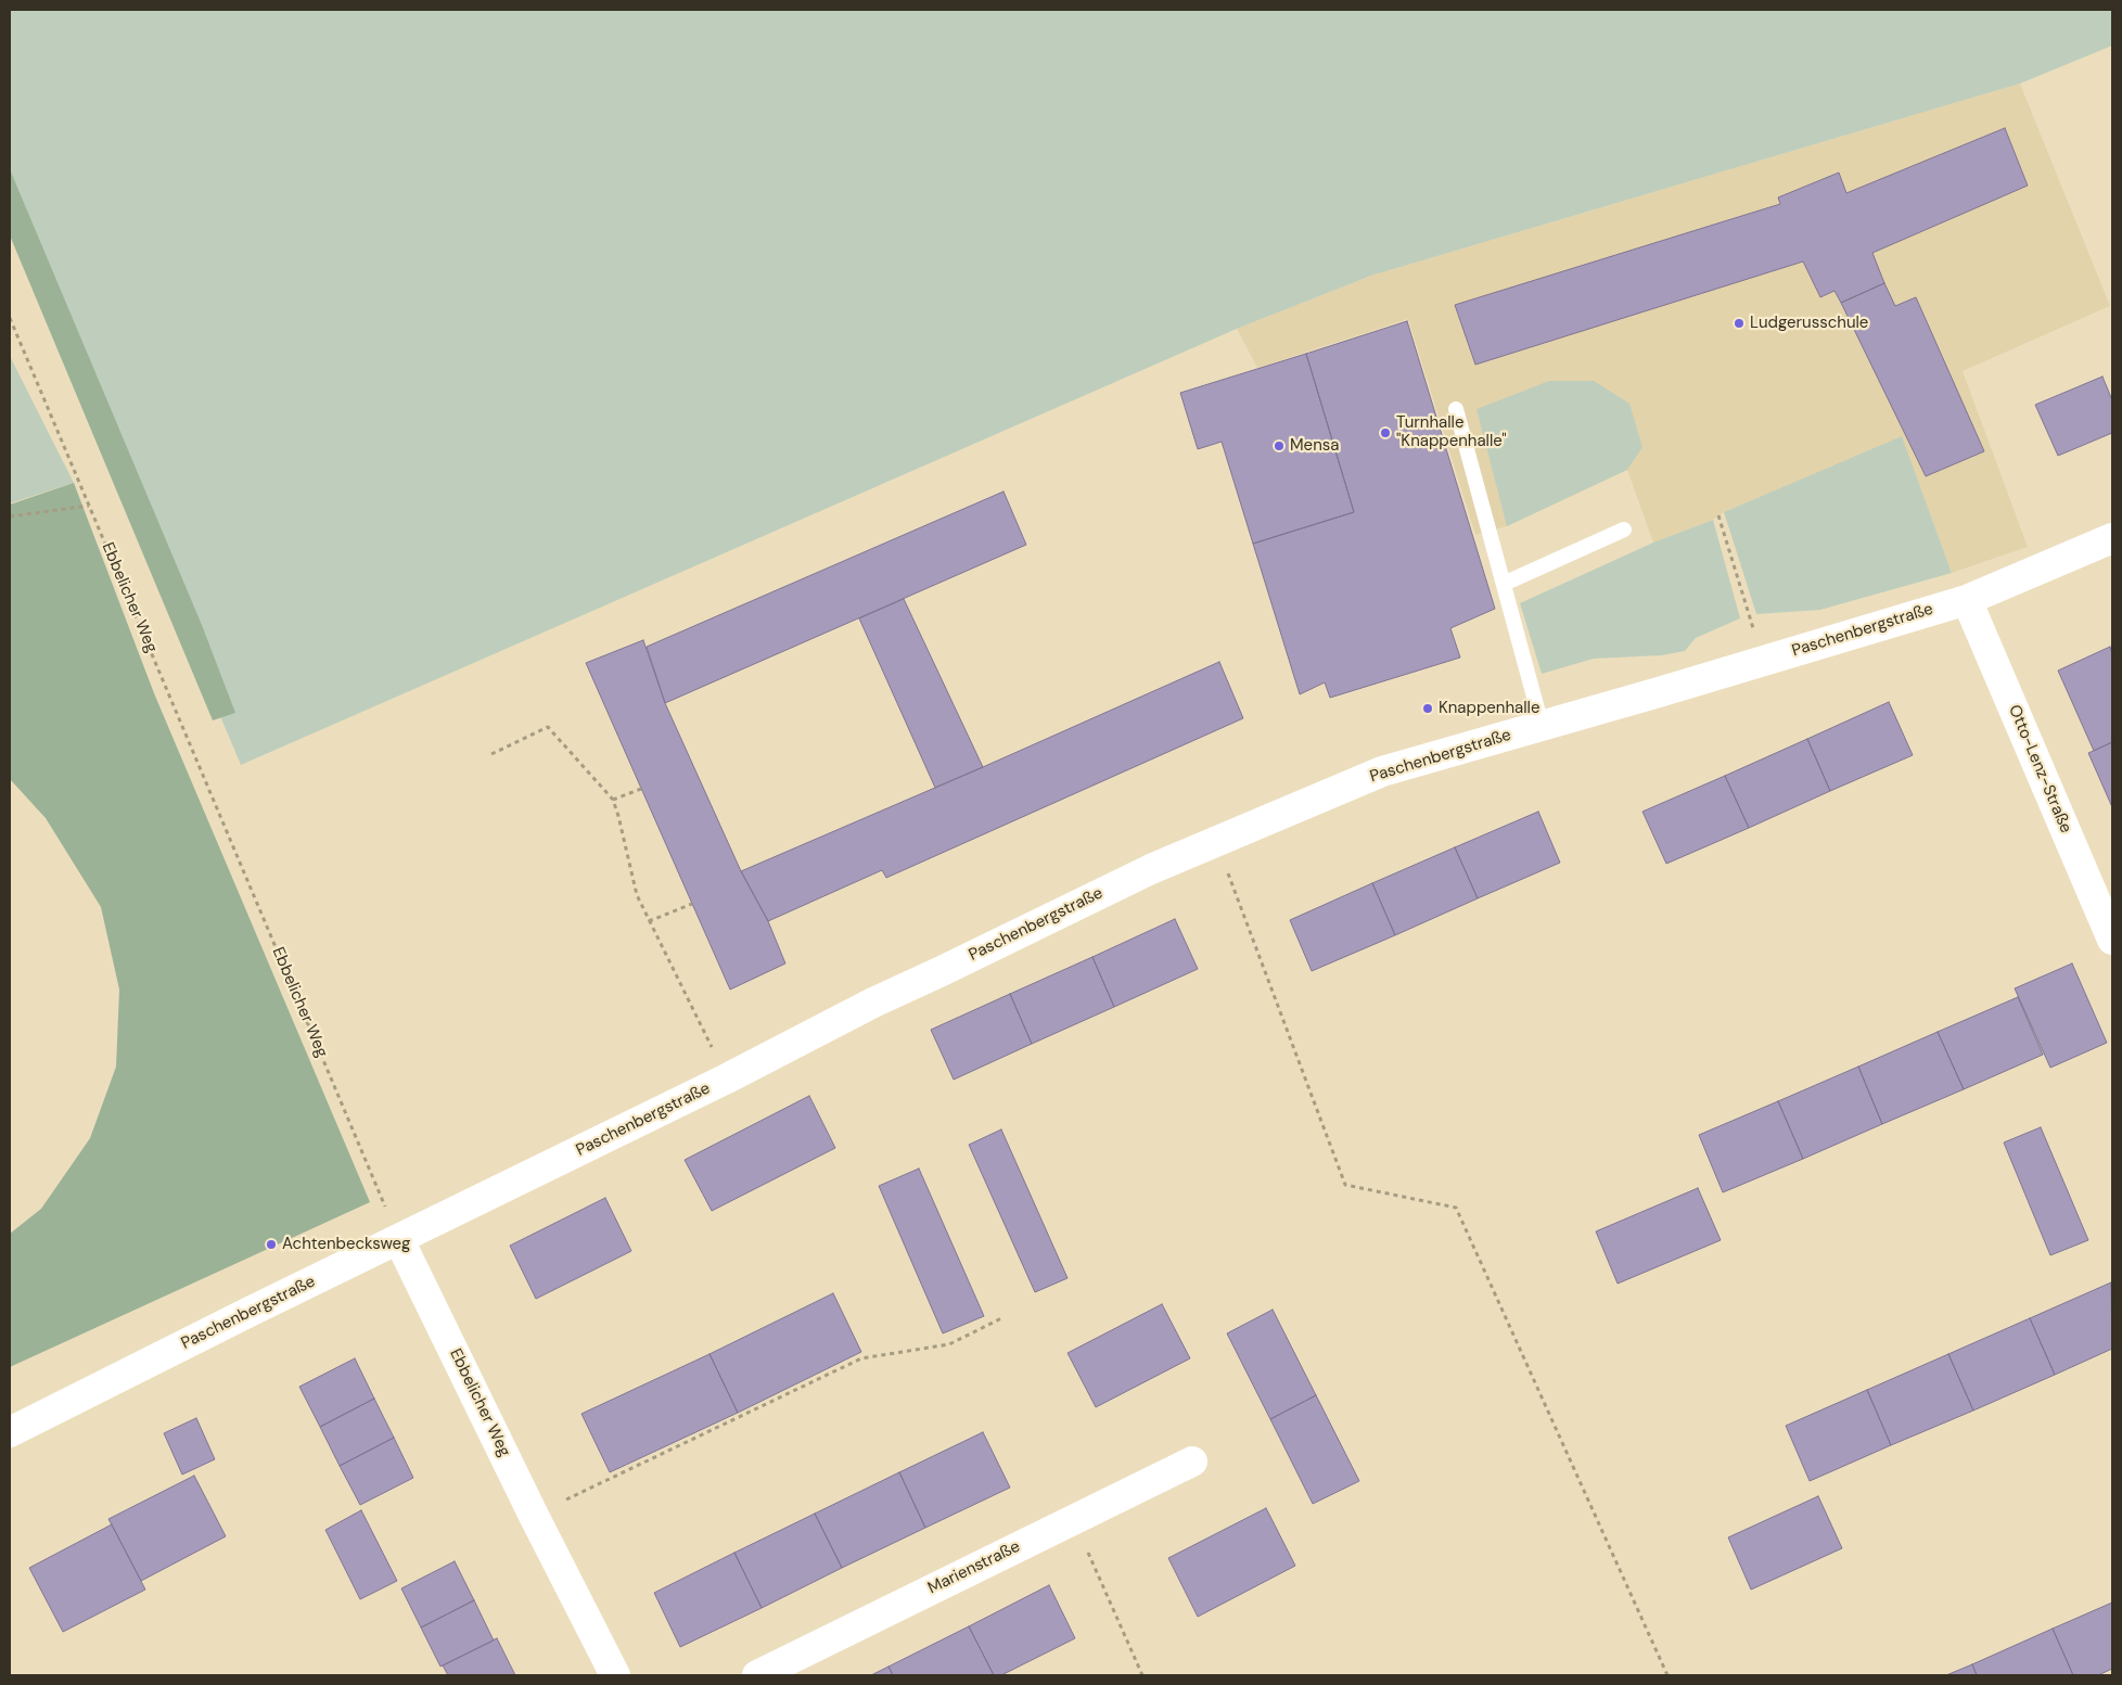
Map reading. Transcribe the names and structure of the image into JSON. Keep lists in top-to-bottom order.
{
  "streets": {
    "street": [
      "Ebbelicher Weg",
      "Paschenbergstraße",
      "Otto-Lenz-Straße",
      "Marienstraße"
    ]
  },
  "crossings": [
    ["Ebbelicher Weg", "Paschenbergstraße"],
    ["Paschenbergstraße", "Otto-Lenz-Straße"]
  ],
  "places": [
    "Ludgerusschule",
    "Turnhalle \"Knappenhalle\"",
    "Mensa",
    "Knappenhalle",
    "Achtenbecksweg"
  ]
}
